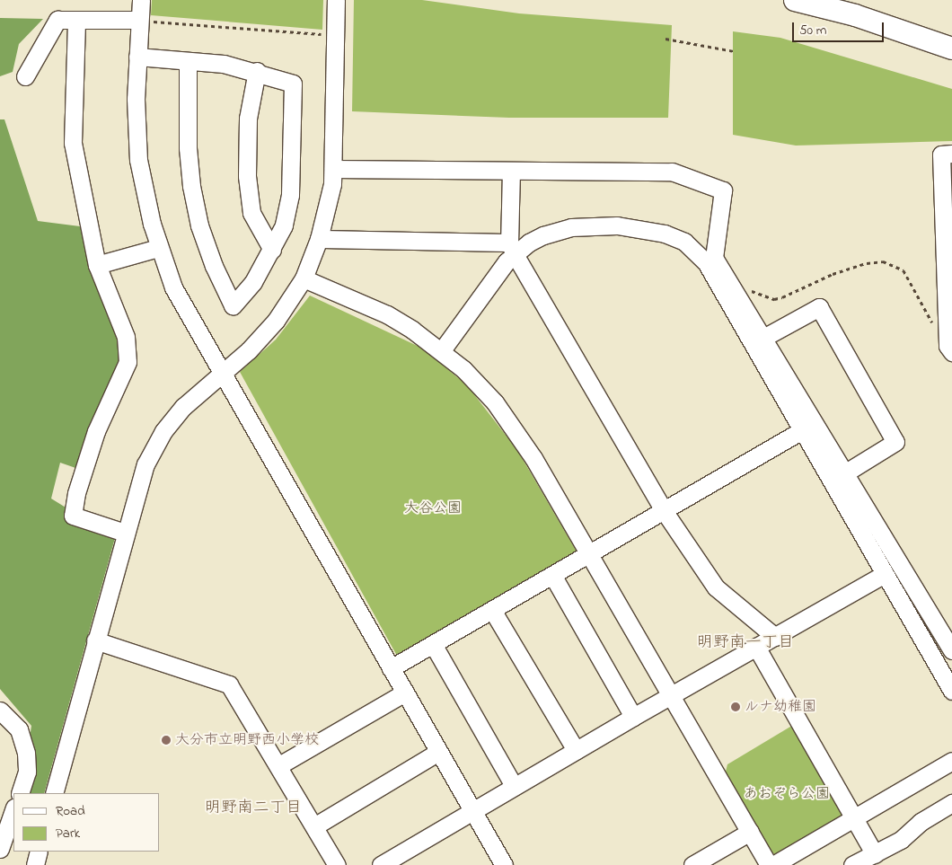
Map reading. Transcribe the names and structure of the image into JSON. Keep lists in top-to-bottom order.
{
  "districts": ["明野南一丁目", "明野南二丁目"],
  "parks": ["大谷公園", "あおぞら公園"],
  "places": ["ルナ幼稚園", "大分市立明野西小学校"],
  "legend": ["Road", "Park"],
  "scale_bar": "50 m"
}
